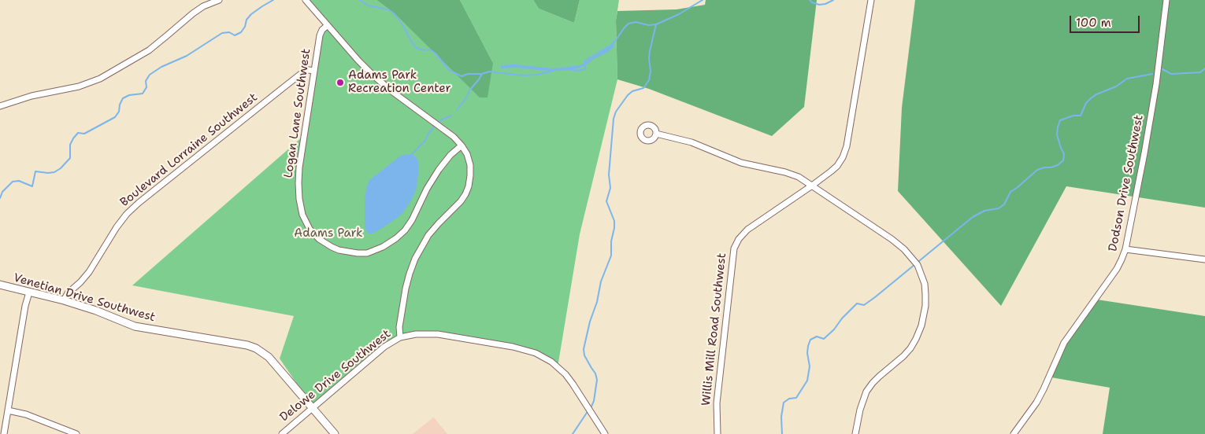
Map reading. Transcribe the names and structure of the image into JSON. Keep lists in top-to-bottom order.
{
  "streets": {
    "street": [
      "Logan Lane Southwest",
      "Boulevard Lorraine Southwest",
      "Dodson Drive Southwest",
      "Venetian Drive Southwest",
      "Willis Mill Road Southwest",
      "Delowe Drive Southwest"
    ]
  },
  "crossings": [
    ["Logan Lane Southwest", "Boulevard Lorraine Southwest"],
    ["Logan Lane Southwest", "Delowe Drive Southwest"],
    ["Boulevard Lorraine Southwest", "Venetian Drive Southwest"],
    ["Venetian Drive Southwest", "Delowe Drive Southwest"]
  ],
  "parks": ["Adams Park"],
  "places": ["Adams Park Recreation Center"],
  "scale_bar": "100 m"
}
